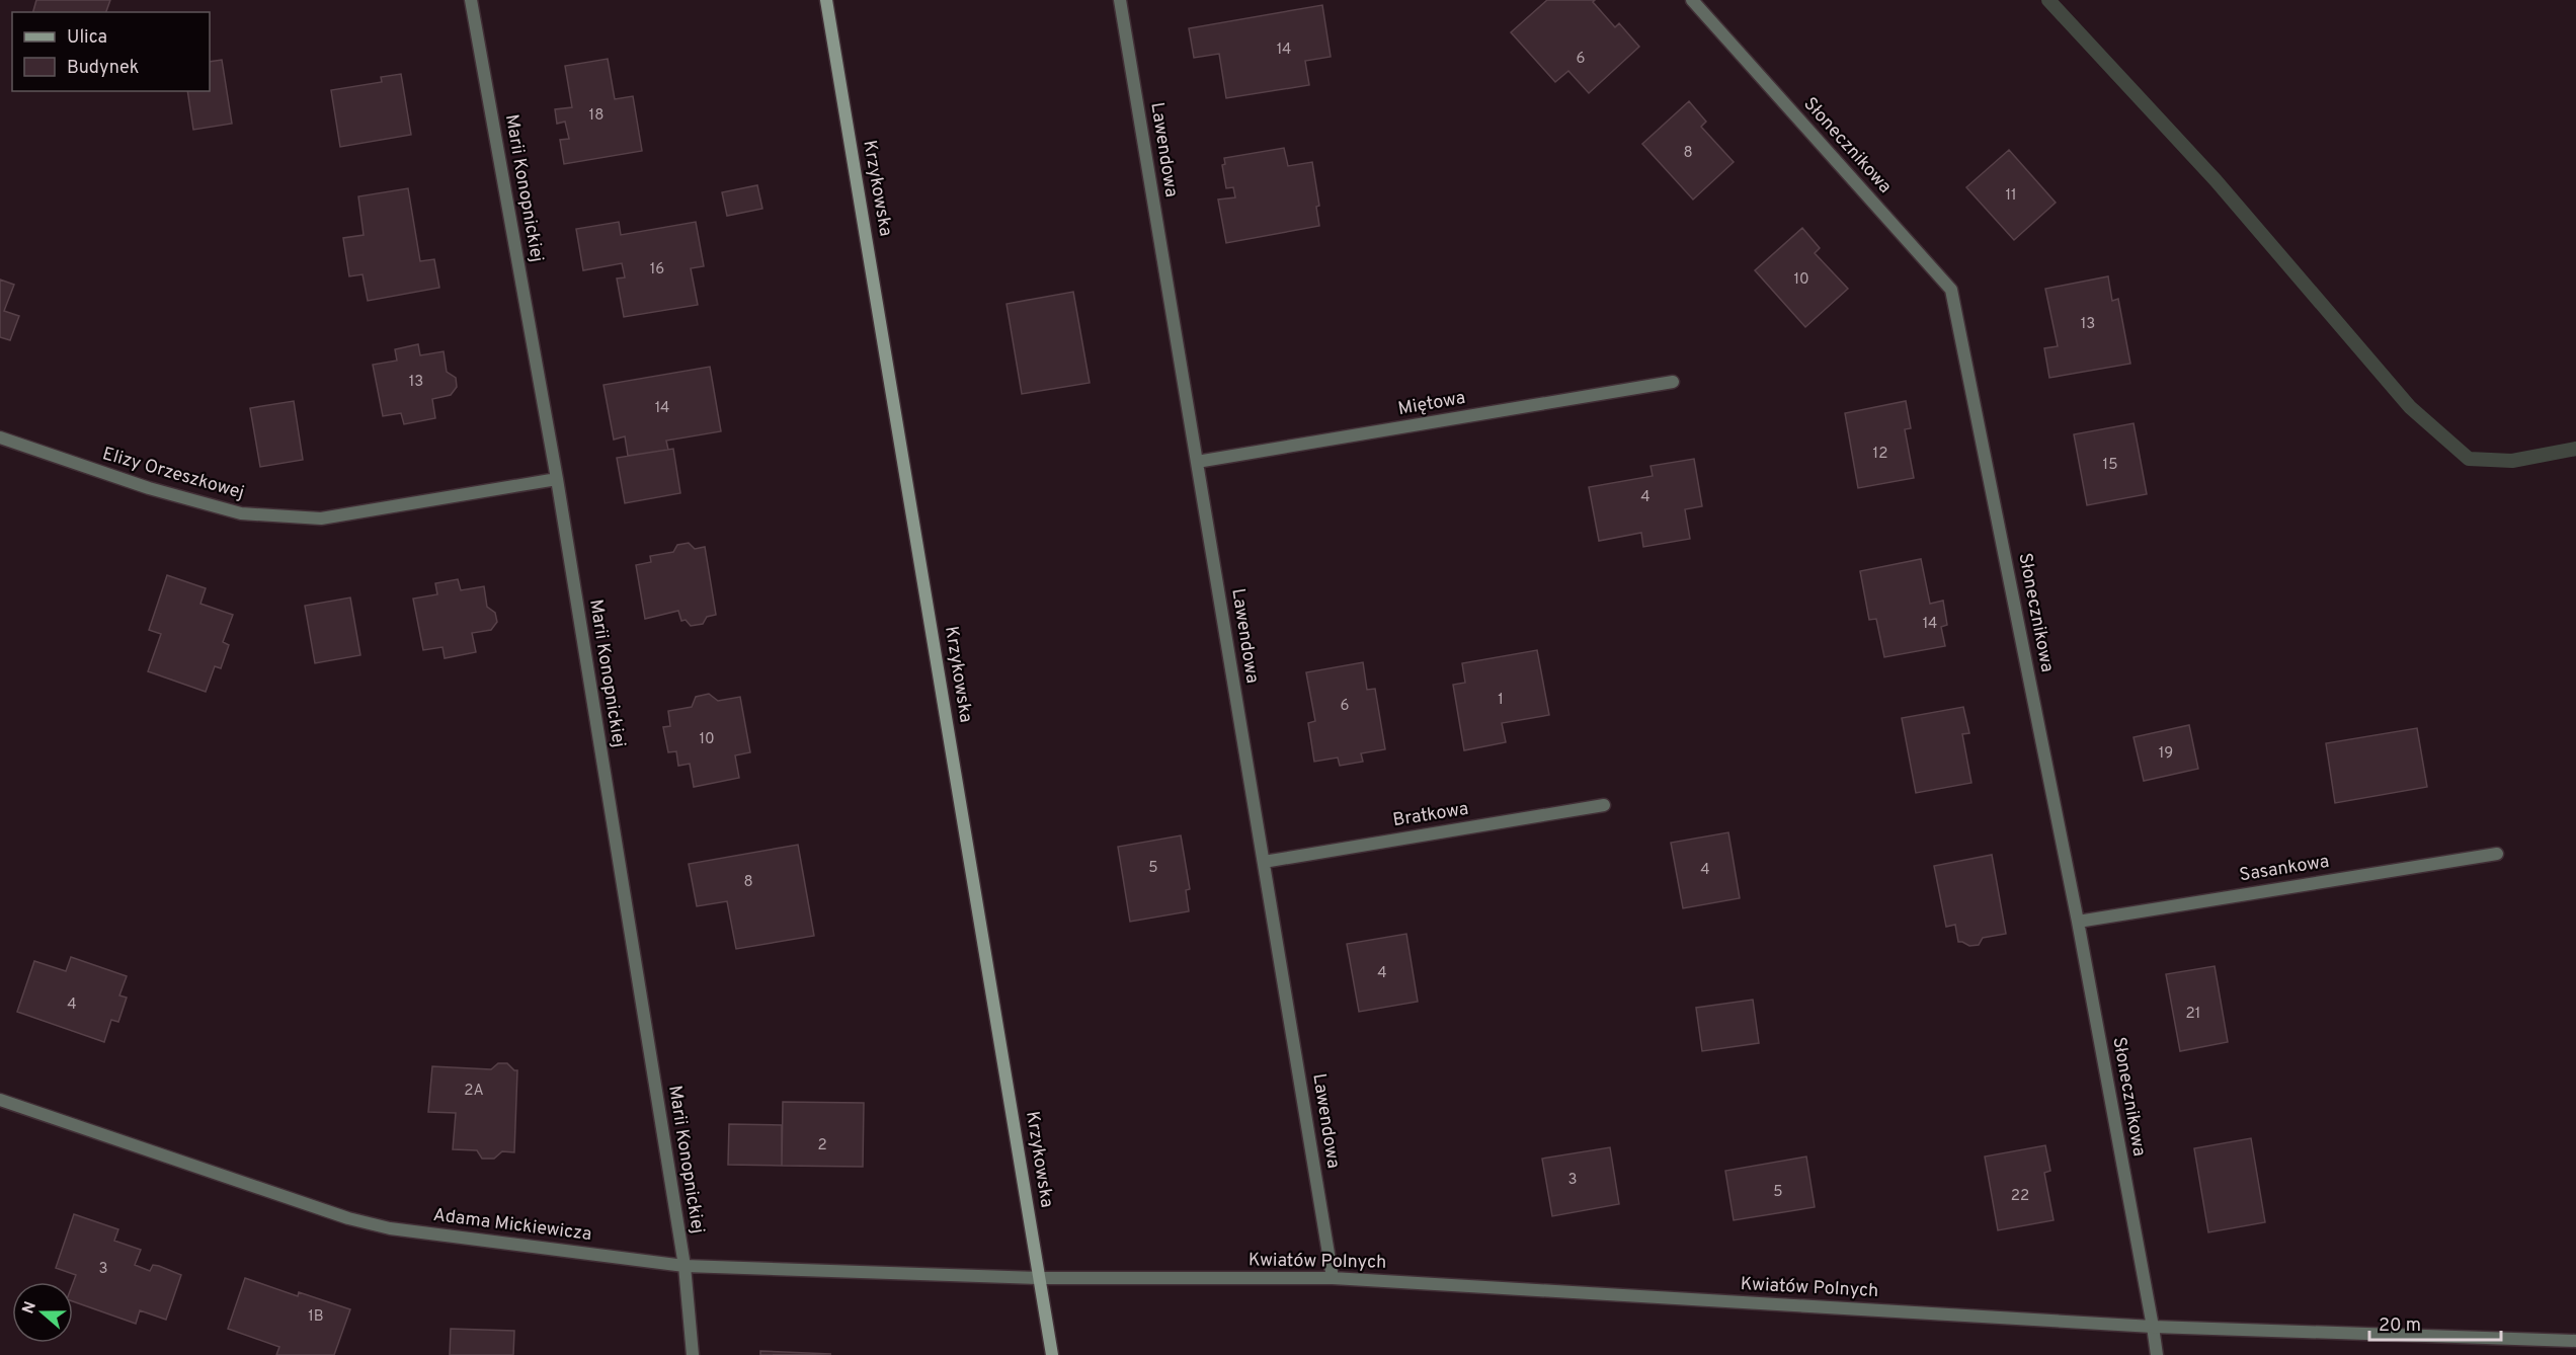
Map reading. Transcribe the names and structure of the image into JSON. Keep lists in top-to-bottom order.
{
  "streets": {
    "street": [
      "Słonecznikowa",
      "Lawendowa",
      "Marii Konopnickiej",
      "Krzykowska",
      "Miętowa",
      "Elizy Orzeszkowej",
      "Bratkowa",
      "Sasankowa",
      "Adama Mickiewicza",
      "Kwiatów Polnych"
    ]
  },
  "crossings": [
    ["Słonecznikowa", "Sasankowa"],
    ["Słonecznikowa", "Kwiatów Polnych"],
    ["Lawendowa", "Miętowa"],
    ["Lawendowa", "Bratkowa"],
    ["Lawendowa", "Kwiatów Polnych"],
    ["Marii Konopnickiej", "Elizy Orzeszkowej"],
    ["Marii Konopnickiej", "Adama Mickiewicza"],
    ["Krzykowska", "Adama Mickiewicza"],
    ["Krzykowska", "Kwiatów Polnych"],
    ["Adama Mickiewicza", "Kwiatów Polnych"]
  ],
  "house_numbers": [
    "14",
    "6",
    "18",
    "8",
    "11",
    "16",
    "10",
    "13",
    "13",
    "14",
    "12",
    "15",
    "4",
    "14",
    "1",
    "6",
    "10",
    "19",
    "5",
    "4",
    "8",
    "4",
    "4",
    "21",
    "2A",
    "2",
    "3",
    "5",
    "22",
    "3",
    "1B"
  ],
  "legend": ["Ulica", "Budynek"],
  "scale_bar": "20 m",
  "north": "left"
}
